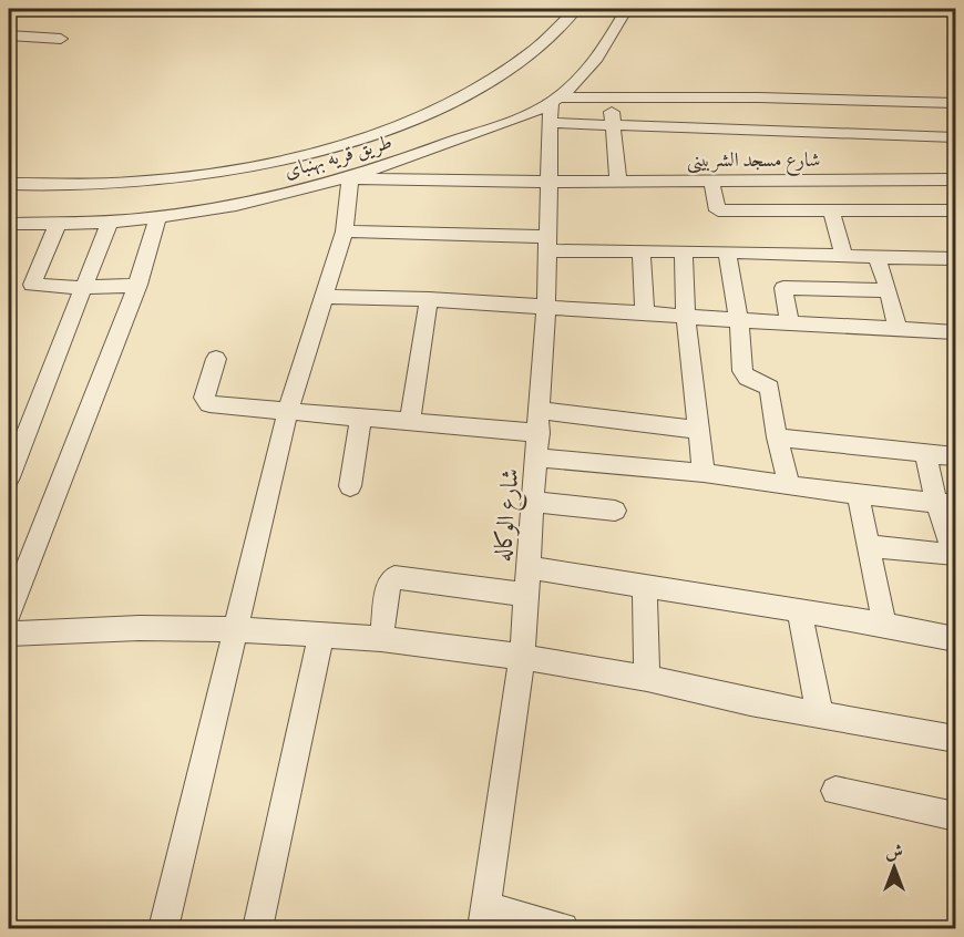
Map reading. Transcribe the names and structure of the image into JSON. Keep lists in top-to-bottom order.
{
  "streets": {
    "street": ["طريق قريه بهنباى", "شارع مسجد الشربينى", "شارع الوكاله"]
  },
  "crossings": [
    ["طريق قريه بهنباى", "شارع مسجد الشربينى"],
    ["طريق قريه بهنباى", "شارع الوكاله"],
    ["شارع مسجد الشربينى", "شارع الوكاله"]
  ],
  "north": "top"
}
